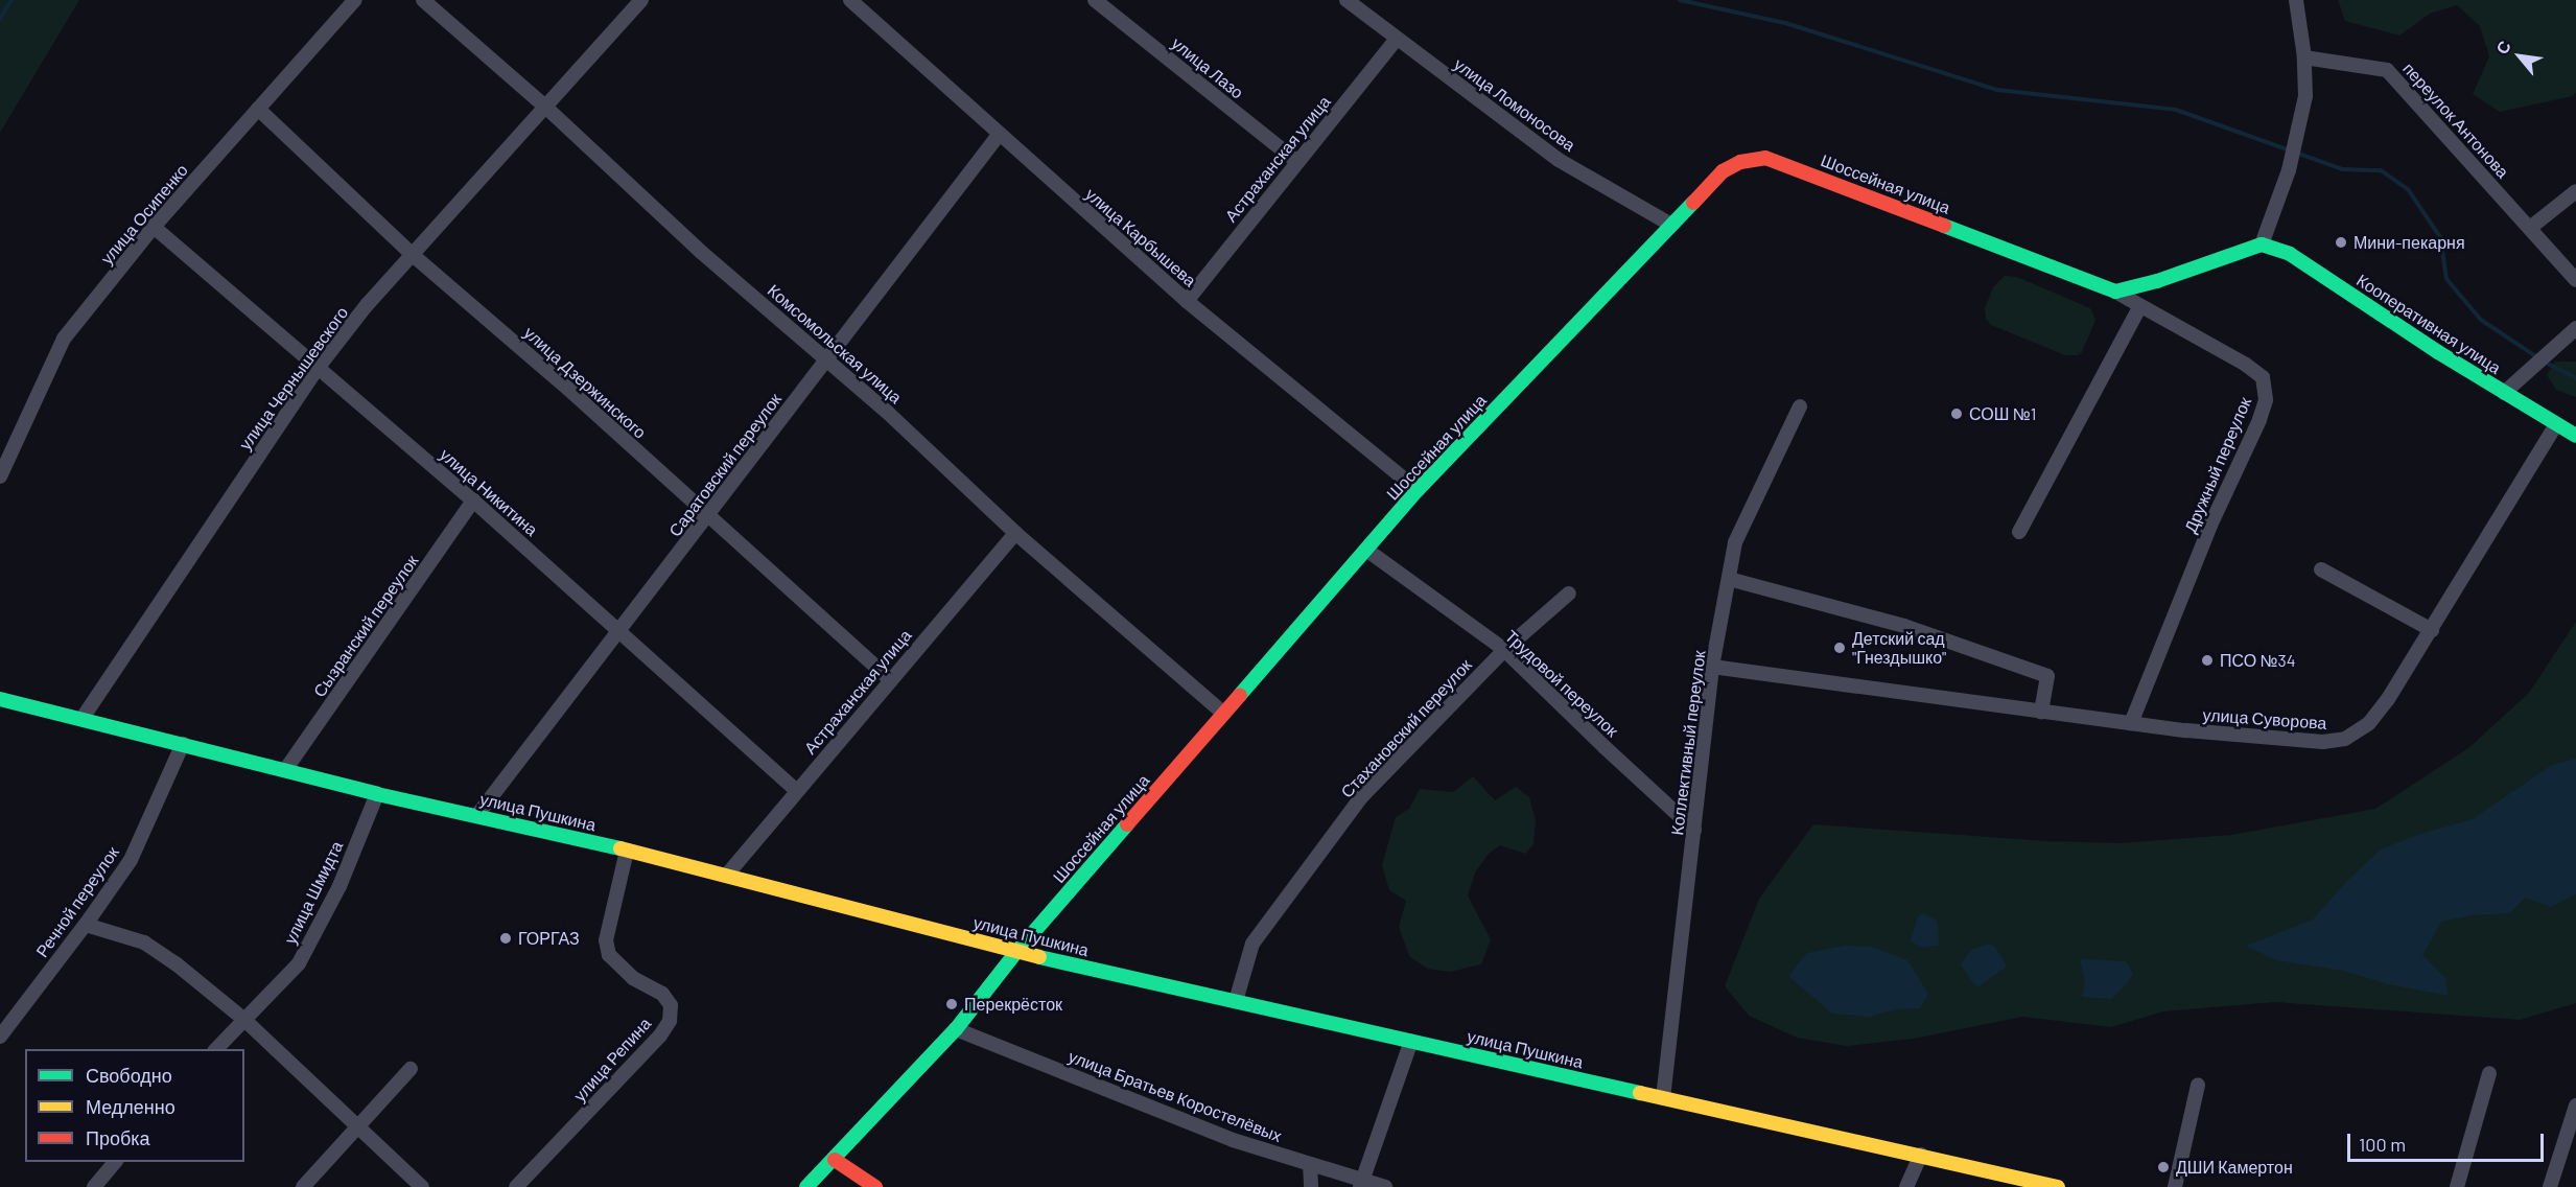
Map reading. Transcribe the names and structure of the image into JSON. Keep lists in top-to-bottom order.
{
  "streets": {
    "main road": ["Шоссейная улица", "Кооперативная улица", "улица Пушкина"],
    "street": [
      "улица Лазо",
      "улица Ломоносова",
      "переулок Антонова",
      "Астраханская улица",
      "улица Осипенко",
      "улица Карбышева",
      "Комсомольская улица",
      "улица Чернышевского",
      "улица Дзержинского",
      "Саратовский переулок",
      "Дружный переулок",
      "улица Никитина",
      "Сызранский переулок",
      "Трудовой переулок",
      "улица Суворова",
      "Стахановский переулок",
      "Коллективный переулок",
      "улица Шмидта",
      "Речной переулок",
      "улица Репина",
      "улица Братьев Коростелёвых"
    ]
  },
  "crossings": [
    ["улица Лазо", "Астраханская улица"],
    ["улица Ломоносова", "Астраханская улица"],
    ["улица Ломоносова", "Шоссейная улица"],
    ["Астраханская улица", "улица Карбышева"],
    ["Астраханская улица", "Комсомольская улица"],
    ["Астраханская улица", "улица Дзержинского"],
    ["Астраханская улица", "улица Никитина"],
    ["Астраханская улица", "улица Пушкина"],
    ["Шоссейная улица", "улица Карбышева"],
    ["Шоссейная улица", "Комсомольская улица"],
    ["Шоссейная улица", "Дружный переулок"],
    ["Шоссейная улица", "Трудовой переулок"],
    ["Шоссейная улица", "улица Пушкина"],
    ["Шоссейная улица", "улица Братьев Коростелёвых"],
    ["улица Осипенко", "улица Дзержинского"],
    ["улица Осипенко", "улица Никитина"],
    ["улица Карбышева", "Саратовский переулок"],
    ["Кооперативная улица", "улица Суворова"],
    ["Комсомольская улица", "улица Чернышевского"],
    ["Комсомольская улица", "Саратовский переулок"],
    ["улица Чернышевского", "улица Дзержинского"],
    ["улица Чернышевского", "улица Никитина"],
    ["улица Чернышевского", "улица Пушкина"],
    ["улица Дзержинского", "Саратовский переулок"],
    ["Саратовский переулок", "улица Никитина"],
    ["Саратовский переулок", "улица Пушкина"],
    ["Дружный переулок", "улица Суворова"],
    ["улица Никитина", "Сызранский переулок"],
    ["Сызранский переулок", "улица Пушкина"],
    ["Трудовой переулок", "Стахановский переулок"],
    ["Трудовой переулок", "Коллективный переулок"],
    ["улица Суворова", "Коллективный переулок"],
    ["Стахановский переулок", "улица Пушкина"],
    ["Коллективный переулок", "улица Пушкина"],
    ["улица Пушкина", "улица Шмидта"],
    ["улица Пушкина", "Речной переулок"],
    ["улица Пушкина", "улица Репина"]
  ],
  "places": [
    "Мини-пекарня",
    "СОШ №1",
    "Детский сад \"Гнездышко\"",
    "ПСО №34",
    "ГОРГАЗ",
    "Перекрёсток",
    "ДШИ Камертон"
  ],
  "legend": ["Свободно", "Медленно", "Пробка"],
  "scale_bar": "100 m",
  "north": "top left"
}
